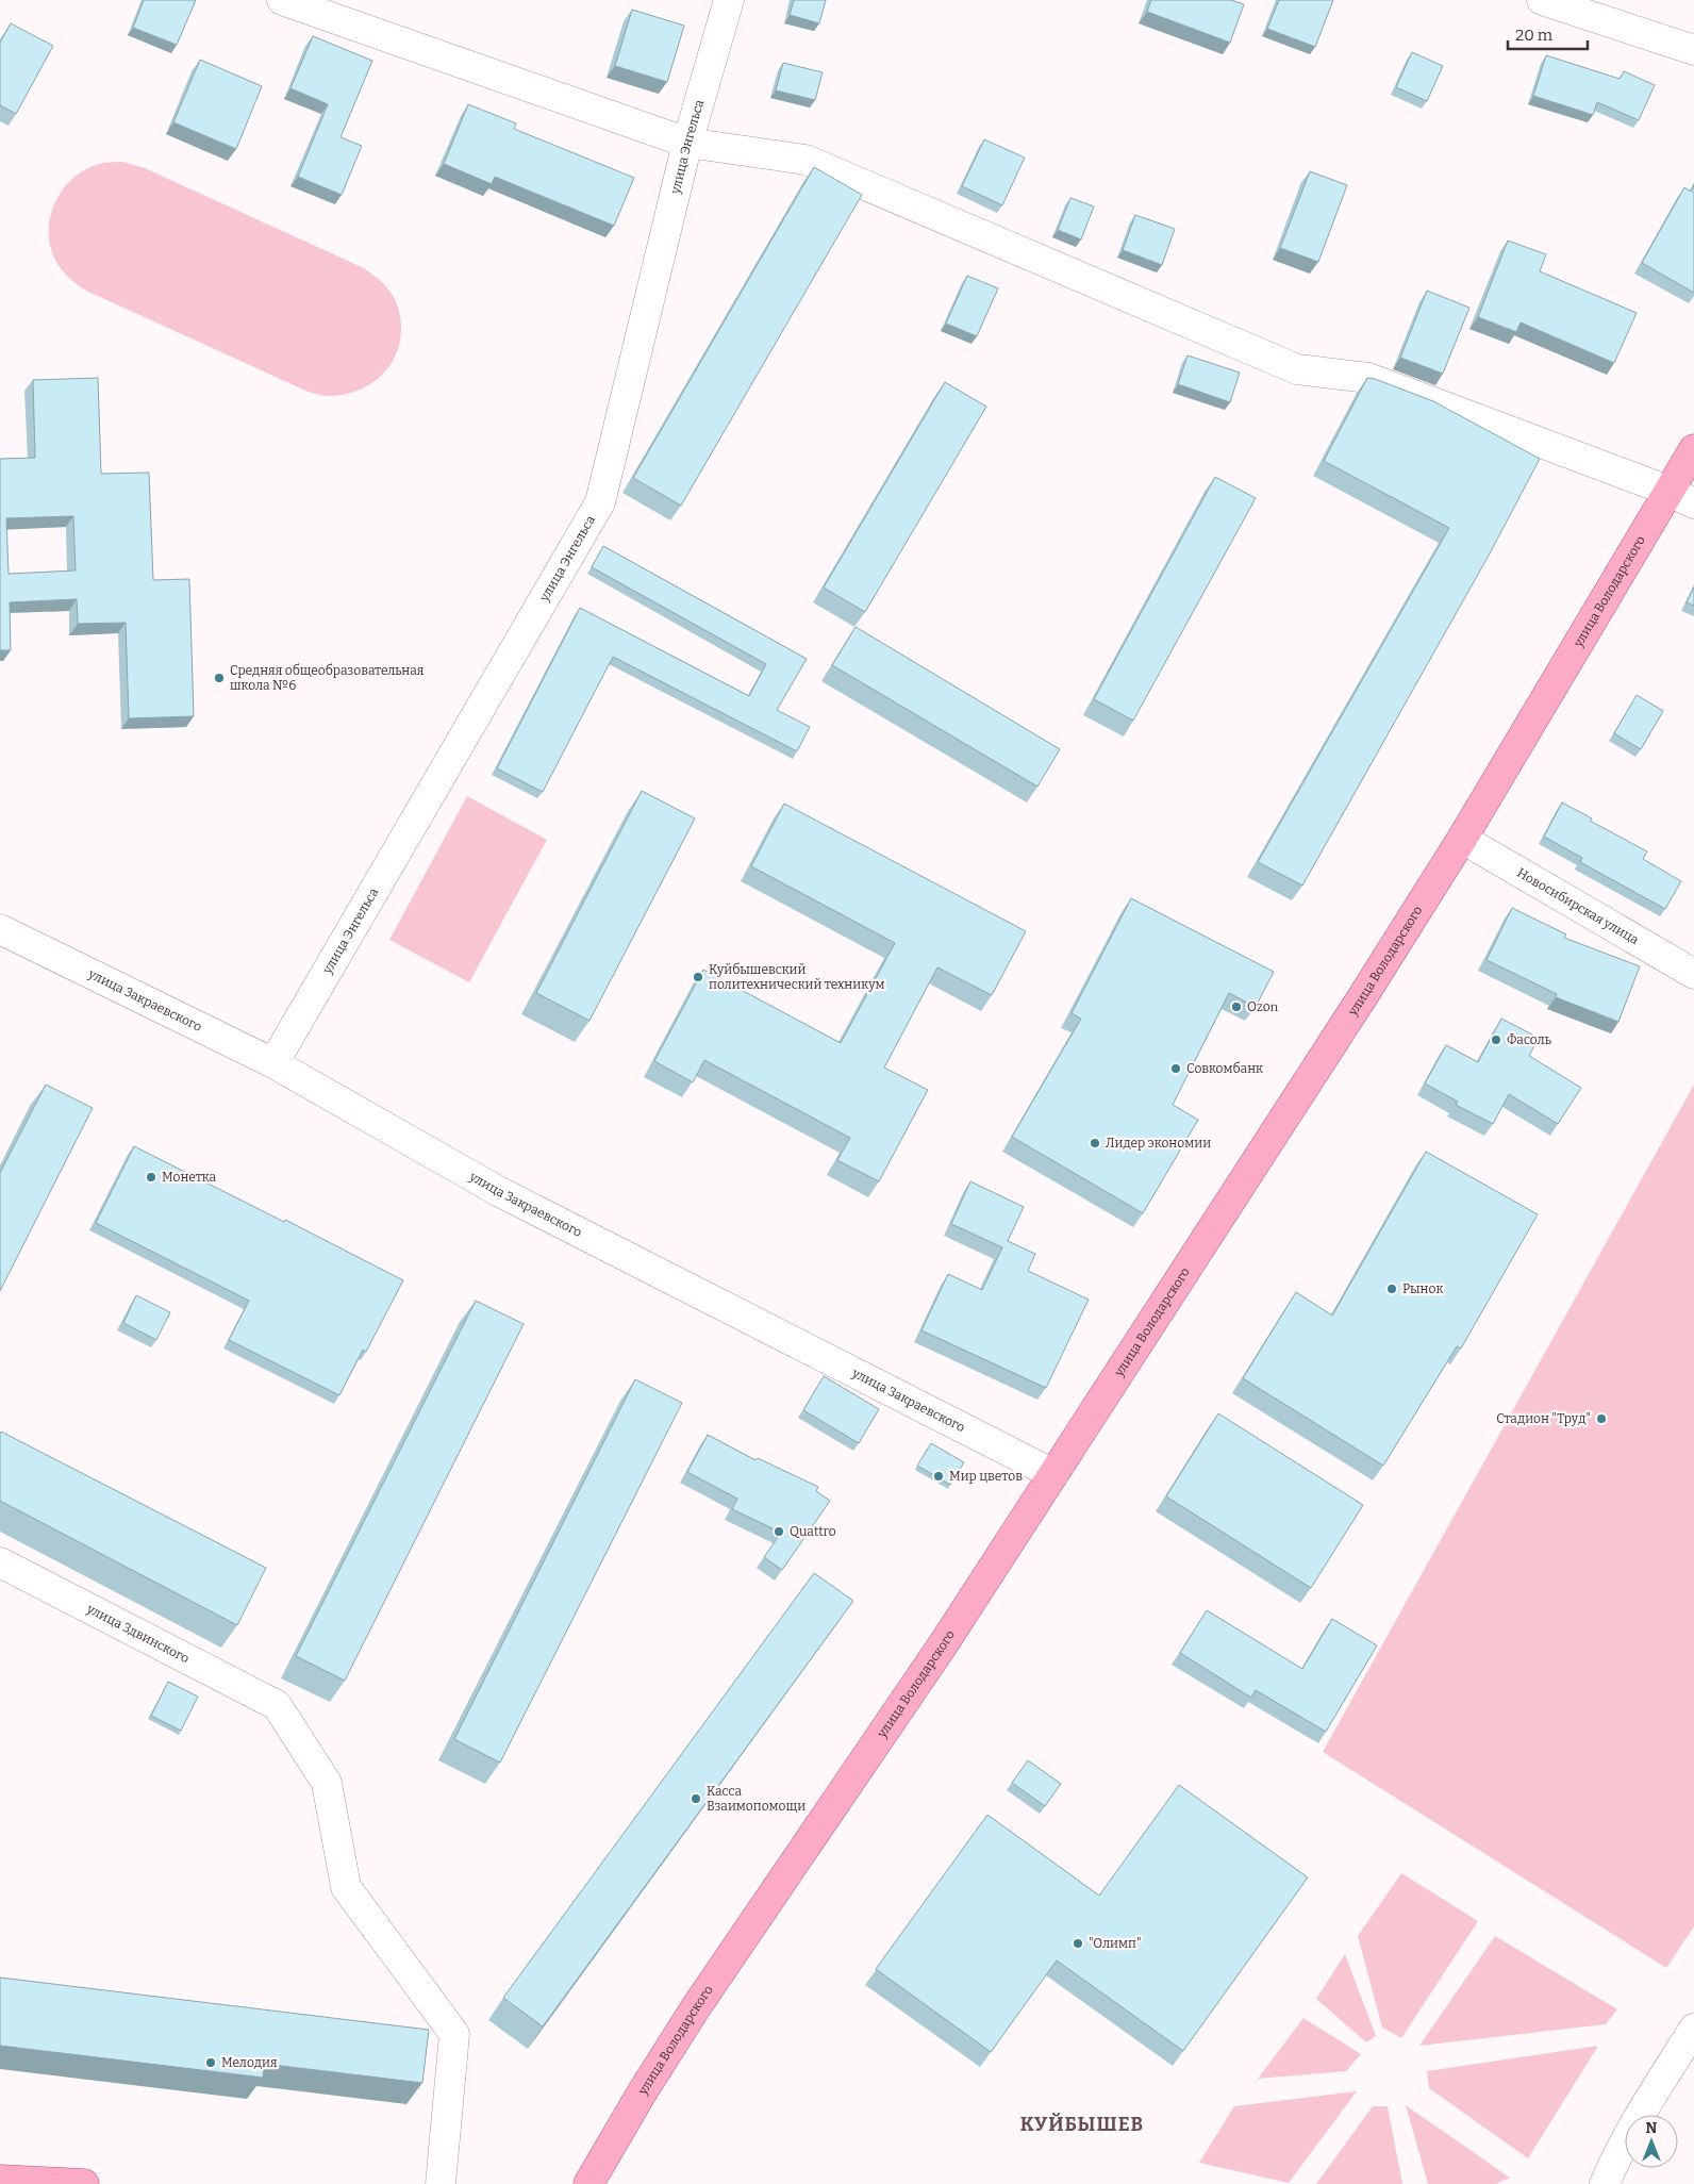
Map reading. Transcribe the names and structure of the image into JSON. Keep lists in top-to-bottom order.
{
  "streets": {
    "main road": ["улица Володарского"],
    "street": [
      "улица Энгельса",
      "Новосибирская улица",
      "улица Закраевского",
      "улица Здвинского"
    ]
  },
  "crossings": [
    ["улица Энгельса", "улица Закраевского"],
    ["улица Володарского", "Новосибирская улица"],
    ["улица Володарского", "улица Закраевского"]
  ],
  "districts": ["КУЙБЫШЕВ"],
  "places": [
    "Средняя общеобразовательная школа №6",
    "Куйбышевский политехнический техникум",
    "Ozon",
    "Фасоль",
    "Совкомбанк",
    "Лидер экономии",
    "Монетка",
    "Рынок",
    "Стадион \"Труд\"",
    "Мир цветов",
    "Quattro",
    "Касса Взаимопомощи",
    "\"Олимп\"",
    "Мелодия"
  ],
  "scale_bar": "20 m",
  "north": "top"
}
